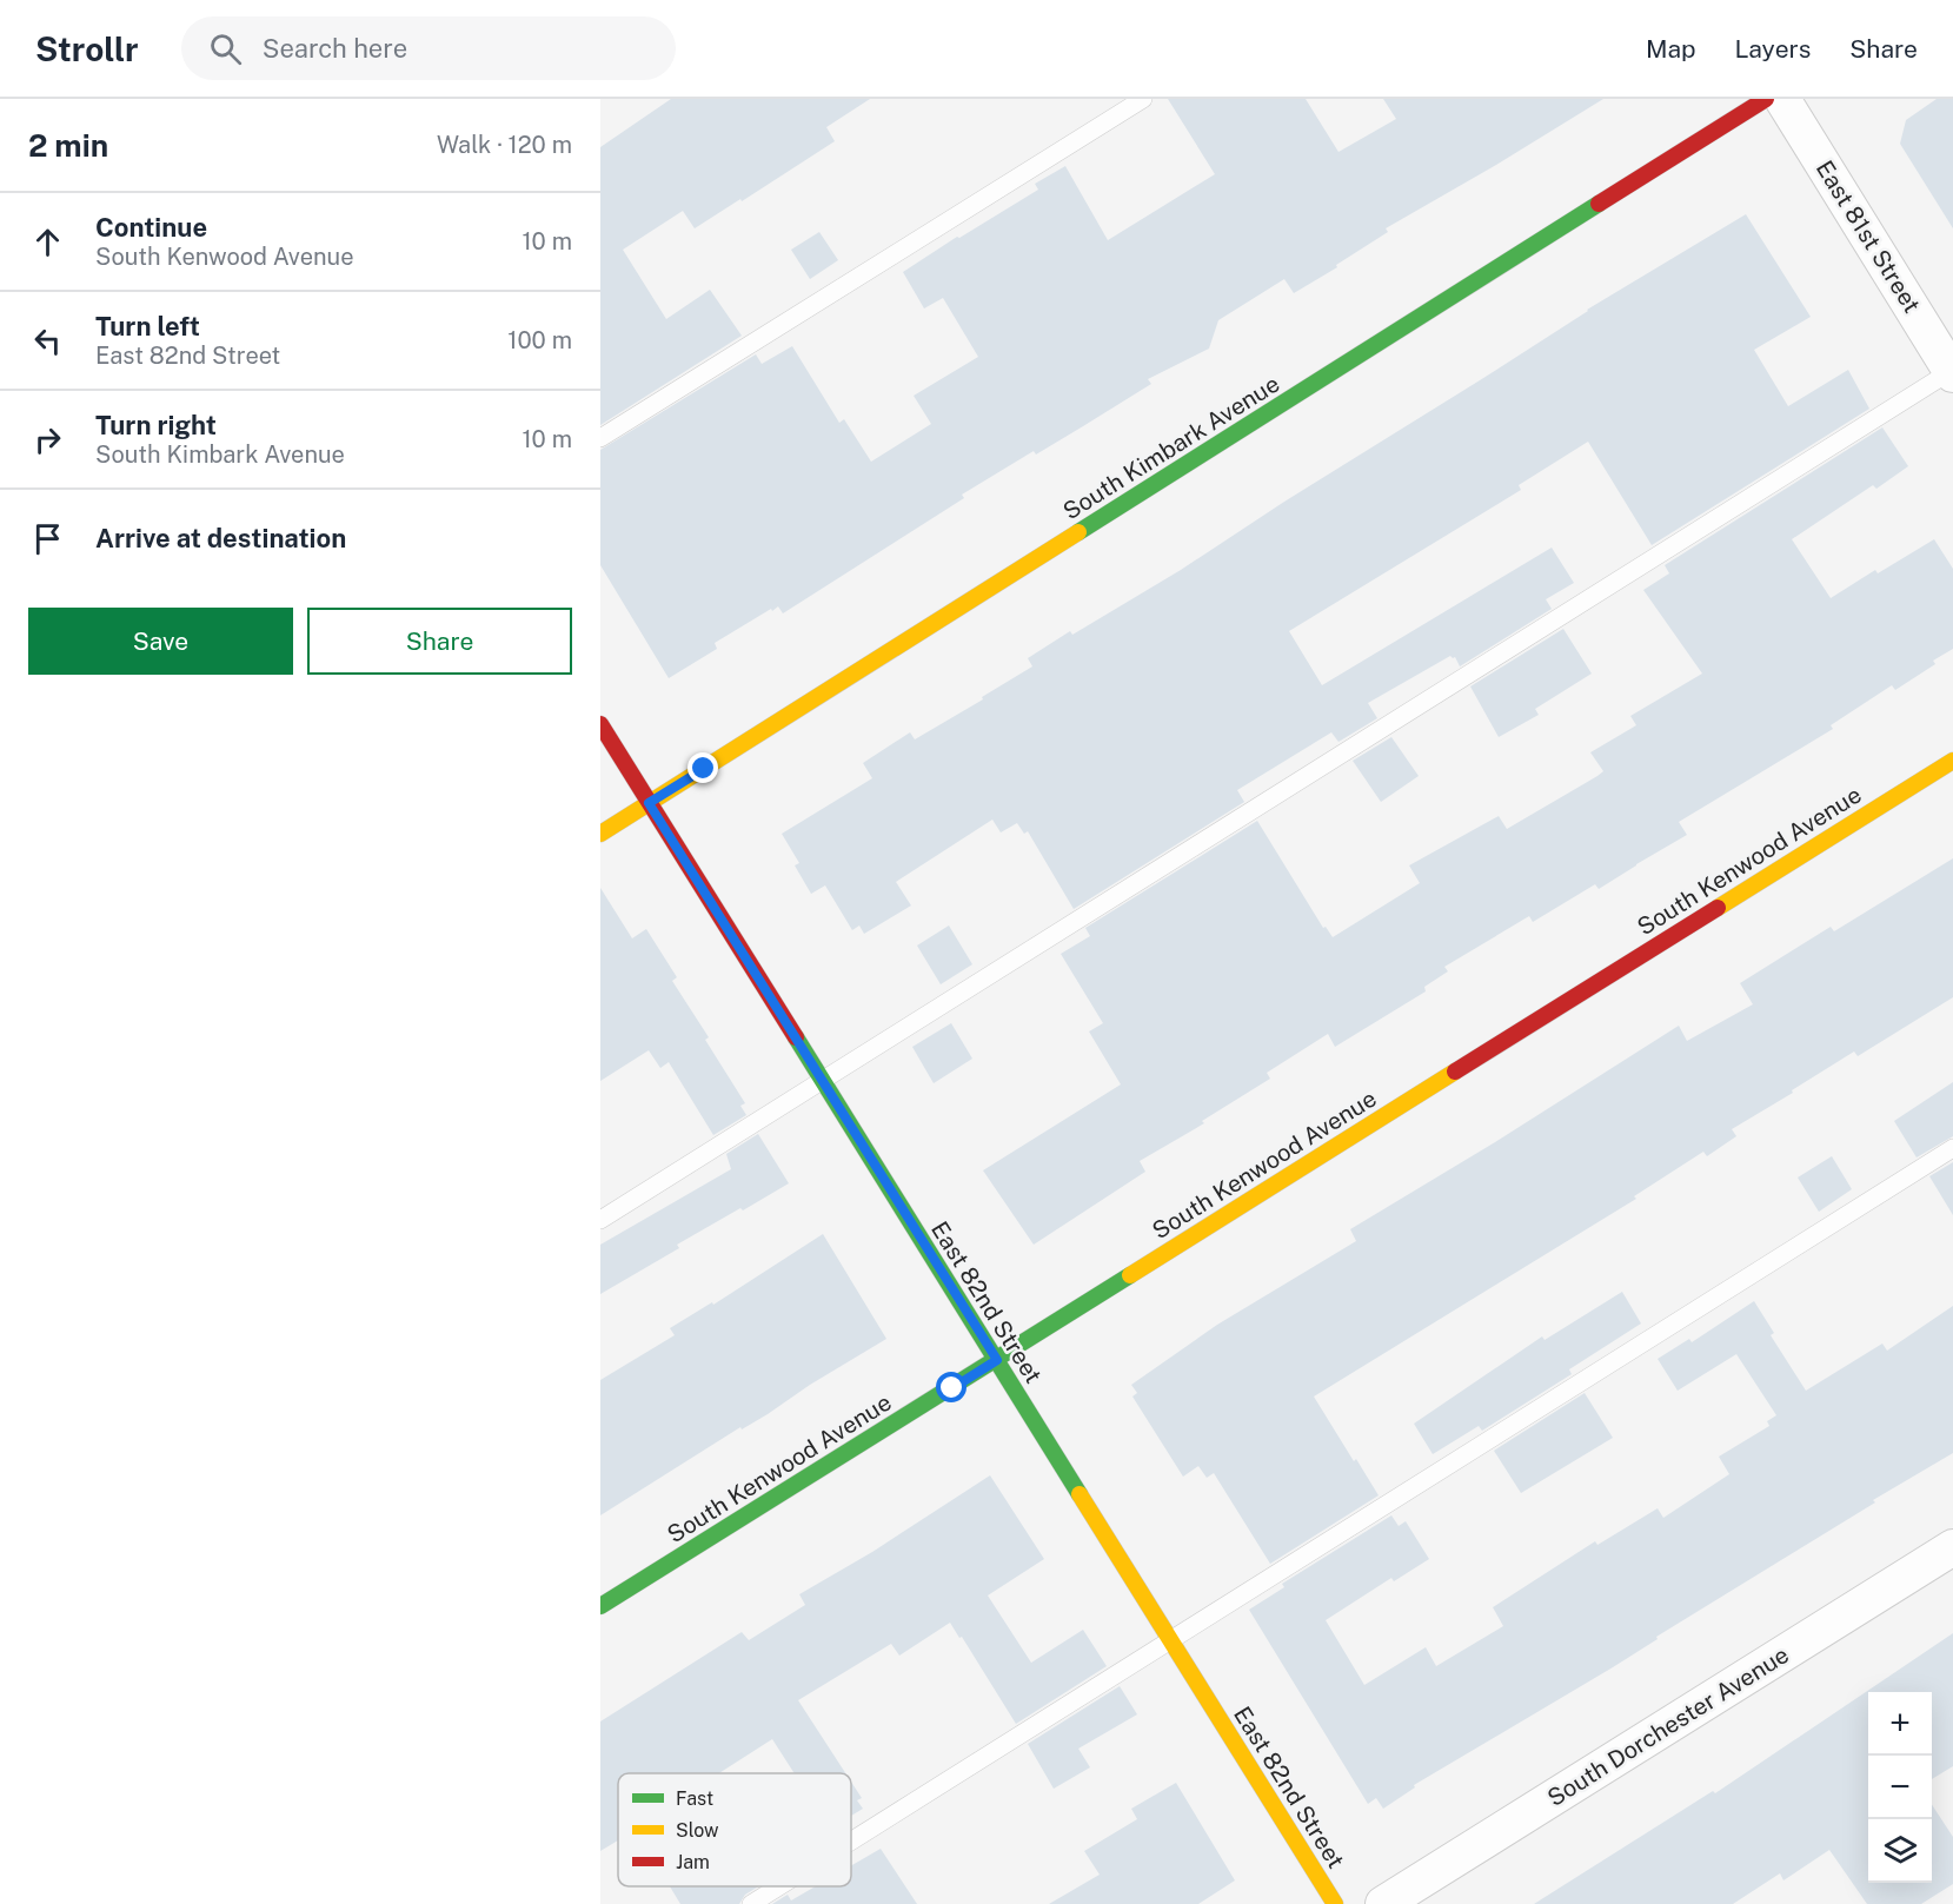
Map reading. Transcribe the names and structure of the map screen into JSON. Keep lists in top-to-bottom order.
{
  "streets": {
    "street": [
      "East 81st Street",
      "South Kimbark Avenue",
      "South Kenwood Avenue",
      "East 82nd Street",
      "South Dorchester Avenue"
    ]
  },
  "crossings": [
    ["South Kimbark Avenue", "East 82nd Street"],
    ["South Kenwood Avenue", "East 82nd Street"]
  ],
  "legend": ["Fast", "Slow", "Jam"],
  "page": {
    "header": "Strollr",
    "search": "Search here",
    "nav": ["Map", "Layers", "Share"],
    "heading": ["2 min", "Walk · 120 m"],
    "list": [
      ["Continue", "South Kenwood Avenue", "10 m"],
      ["Turn left", "East 82nd Street", "100 m"],
      ["Turn right", "South Kimbark Avenue", "10 m"],
      "Arrive at destination"
    ],
    "buttons": ["Save", "Share"],
    "map_buttons": ["+", "−"]
  }
}
